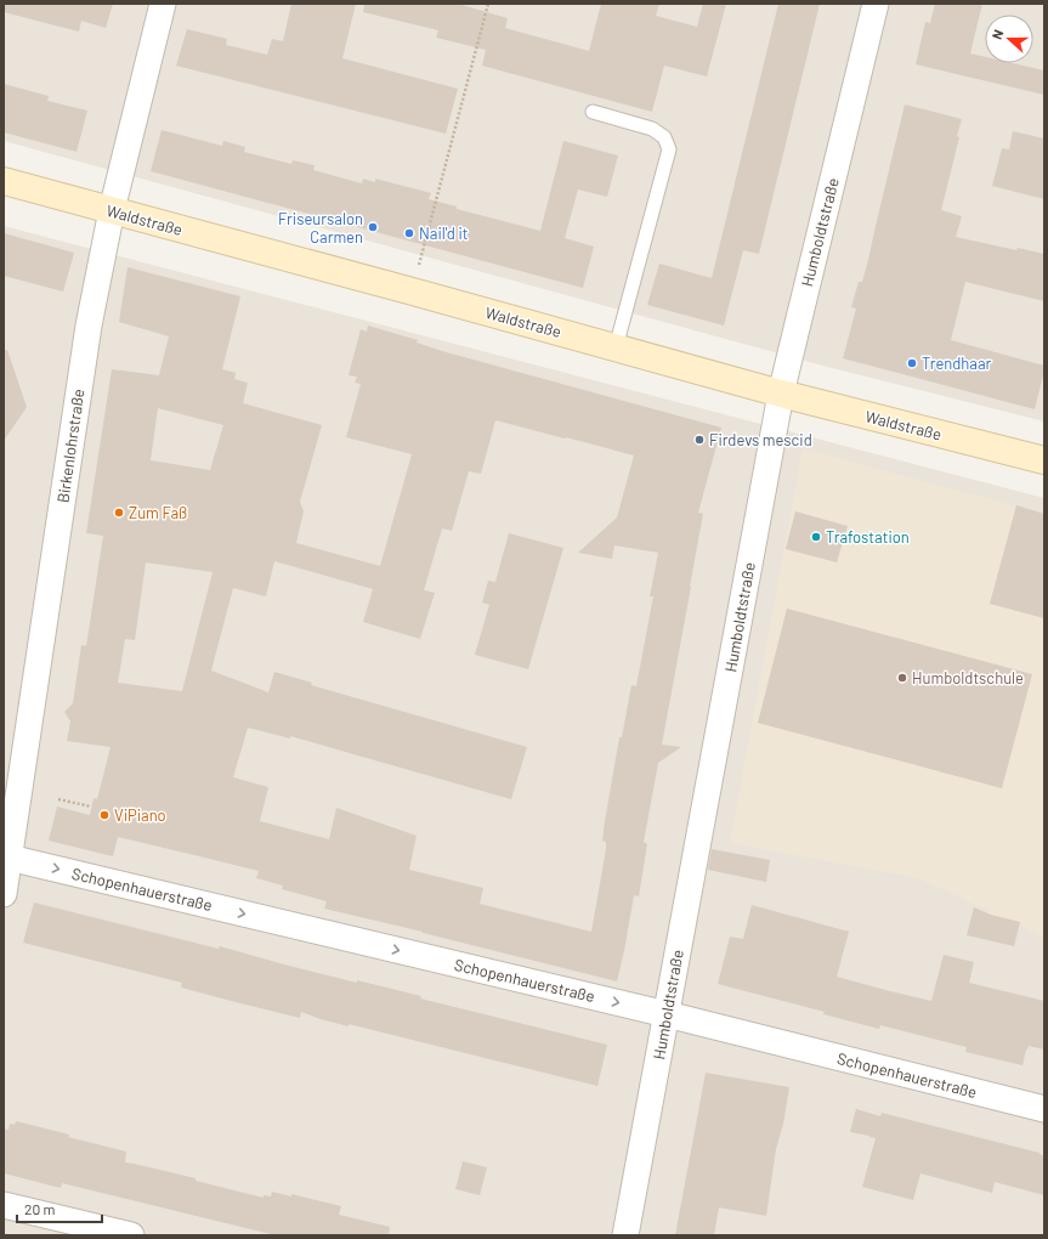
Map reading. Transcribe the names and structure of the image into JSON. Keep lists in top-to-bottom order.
{
  "streets": {
    "main road": ["Waldstraße"],
    "street": ["Humboldtstraße", "Birkenlohrstraße", "Schopenhauerstraße"]
  },
  "crossings": [
    ["Waldstraße", "Humboldtstraße"],
    ["Waldstraße", "Birkenlohrstraße"],
    ["Humboldtstraße", "Schopenhauerstraße"],
    ["Birkenlohrstraße", "Schopenhauerstraße"]
  ],
  "one_way": ["Schopenhauerstraße"],
  "places": [
    "Friseursalon Carmen",
    "Nail'd it",
    "Trendhaar",
    "Firdevs mescid",
    "Zum Faß",
    "Trafostation",
    "Humboldtschule",
    "ViPiano"
  ],
  "scale_bar": "20 m",
  "north": "left"
}
